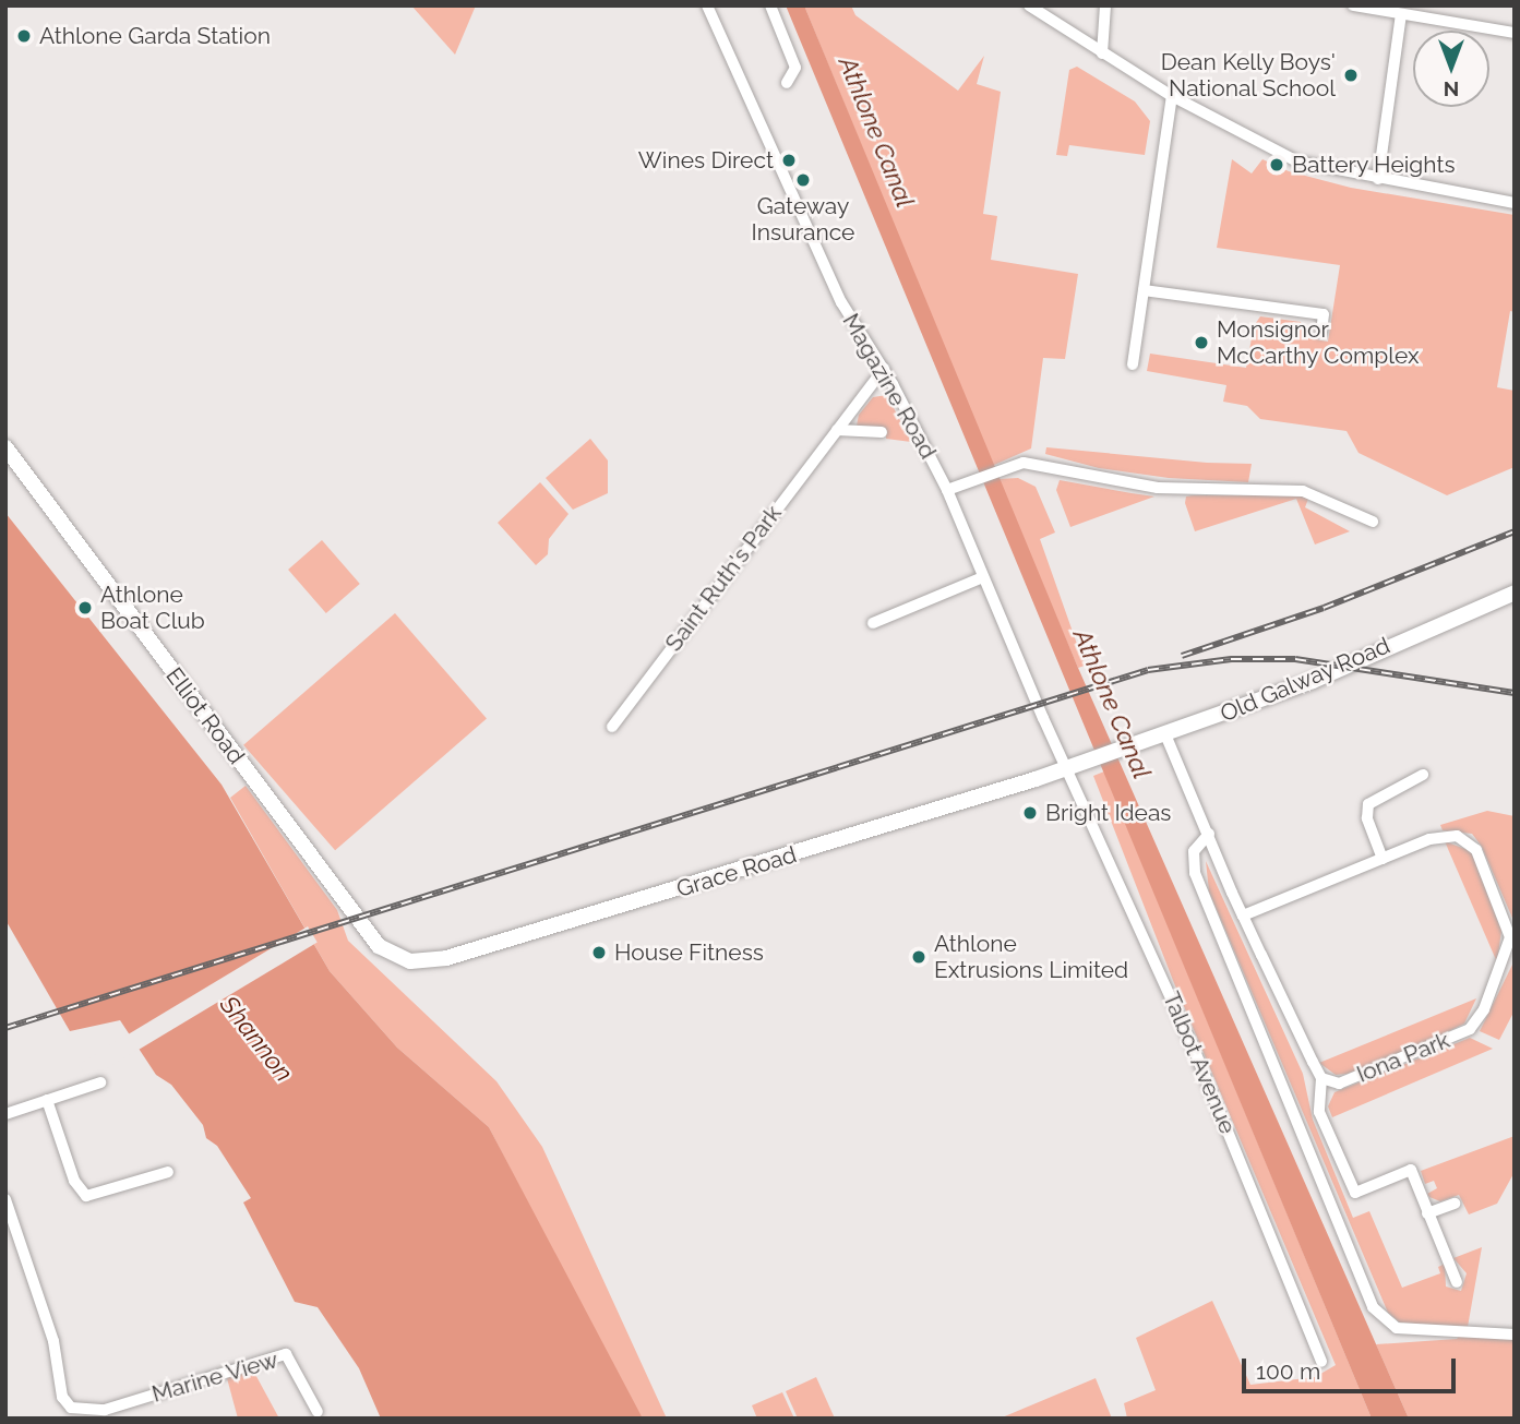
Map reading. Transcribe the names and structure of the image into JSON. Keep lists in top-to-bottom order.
{
  "streets": {
    "main road": ["Old Galway Road", "Elliot Road", "Grace Road"],
    "street": [
      "Magazine Road",
      "Saint Ruth's Park",
      "Iona Park",
      "Talbot Avenue",
      "Marine View"
    ]
  },
  "crossings": [
    ["Magazine Road", "Saint Ruth's Park"],
    ["Magazine Road", "Grace Road"],
    ["Magazine Road", "Talbot Avenue"],
    ["Old Galway Road", "Grace Road"],
    ["Elliot Road", "Grace Road"],
    ["Grace Road", "Talbot Avenue"]
  ],
  "water": ["Athlone Canal", "Shannon"],
  "places": [
    "Athlone Garda Station",
    "Dean Kelly Boys' National School",
    "Wines Direct",
    "Battery Heights",
    "Gateway Insurance",
    "Monsignor McCarthy Complex",
    "Athlone Boat Club",
    "Bright Ideas",
    "House Fitness",
    "Athlone Extrusions Limited"
  ],
  "scale_bar": "100 m",
  "north": "bottom"
}
